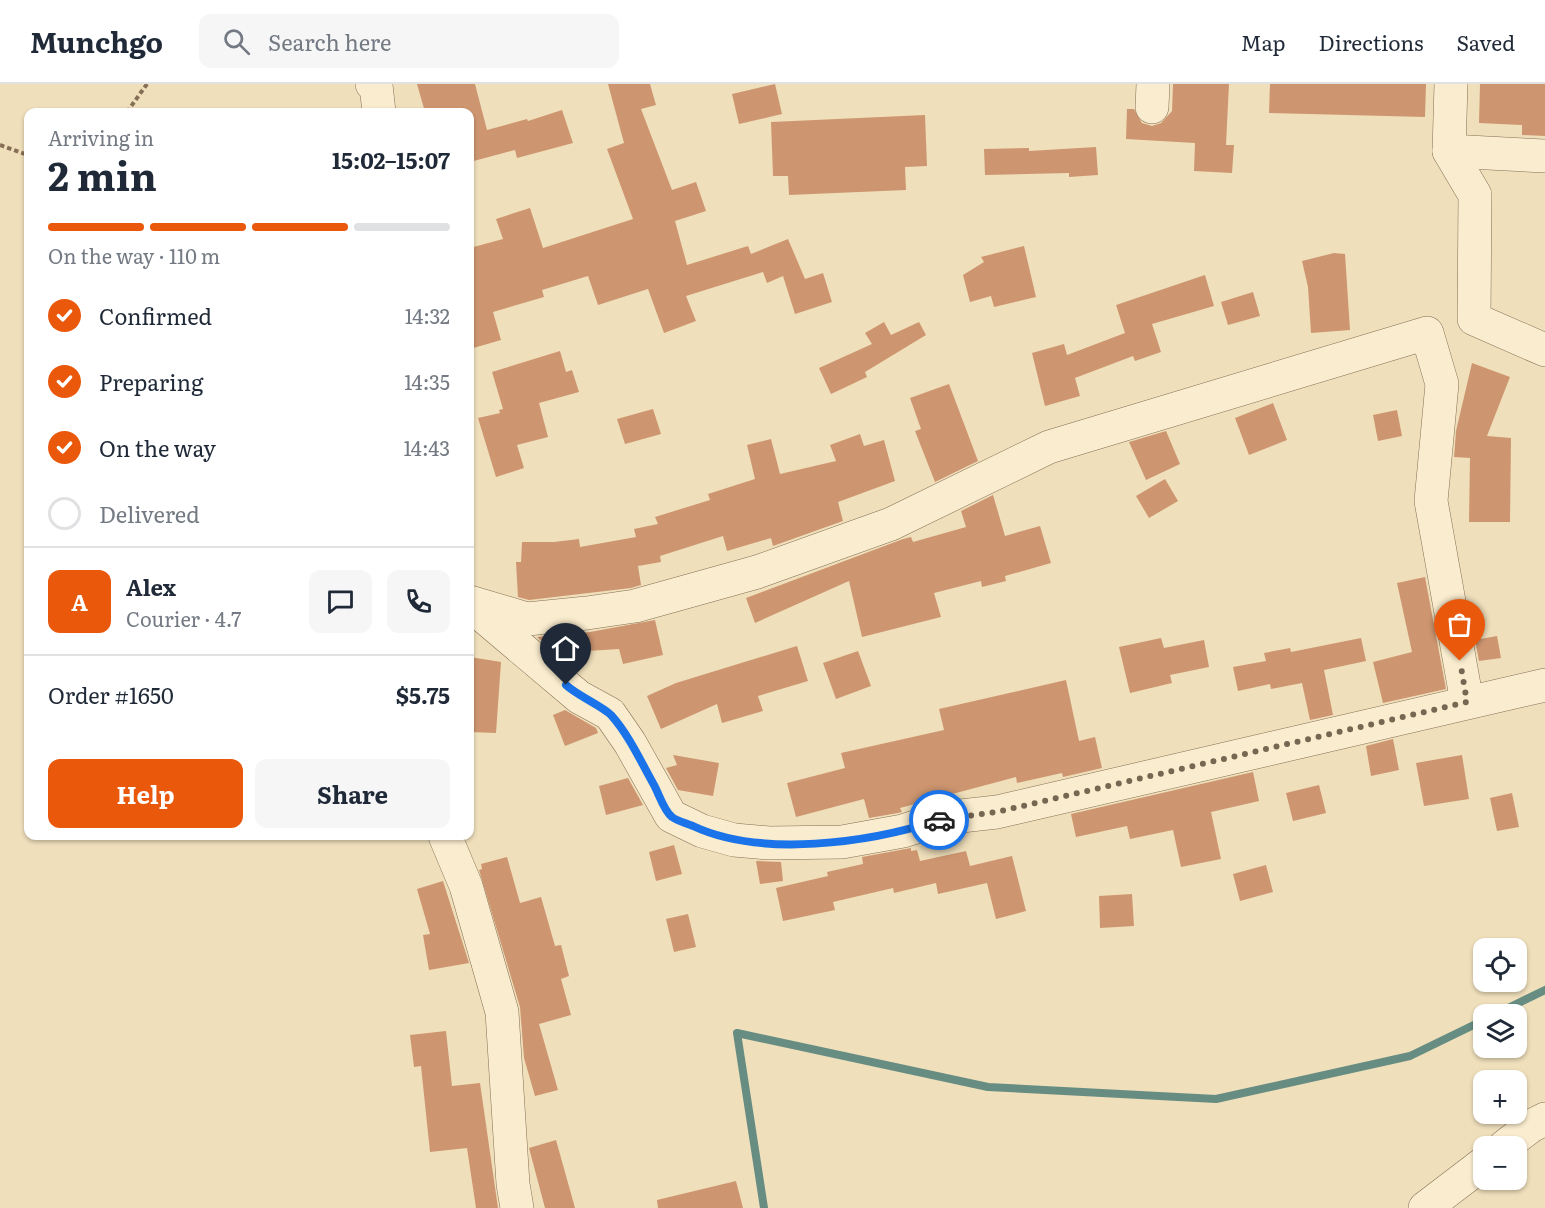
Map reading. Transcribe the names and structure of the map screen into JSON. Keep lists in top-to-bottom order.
{
  "page": {
    "header": "Munchgo",
    "search": "Search here",
    "nav": ["Map", "Directions", "Saved"],
    "heading": ["2 min", "Arriving in", "15:02–15:07"],
    "panel": [
      "Alex",
      "Courier · 4.7",
      "Order #1650",
      "$5.75"
    ],
    "bar": "On the way · 110 m",
    "list": [
      ["Confirmed", "14:32"],
      ["Preparing", "14:35"],
      ["On the way", "14:43"],
      "Delivered"
    ],
    "round": "A",
    "buttons": ["Help", "Share"],
    "map_buttons": ["+", "−"]
  }
}
